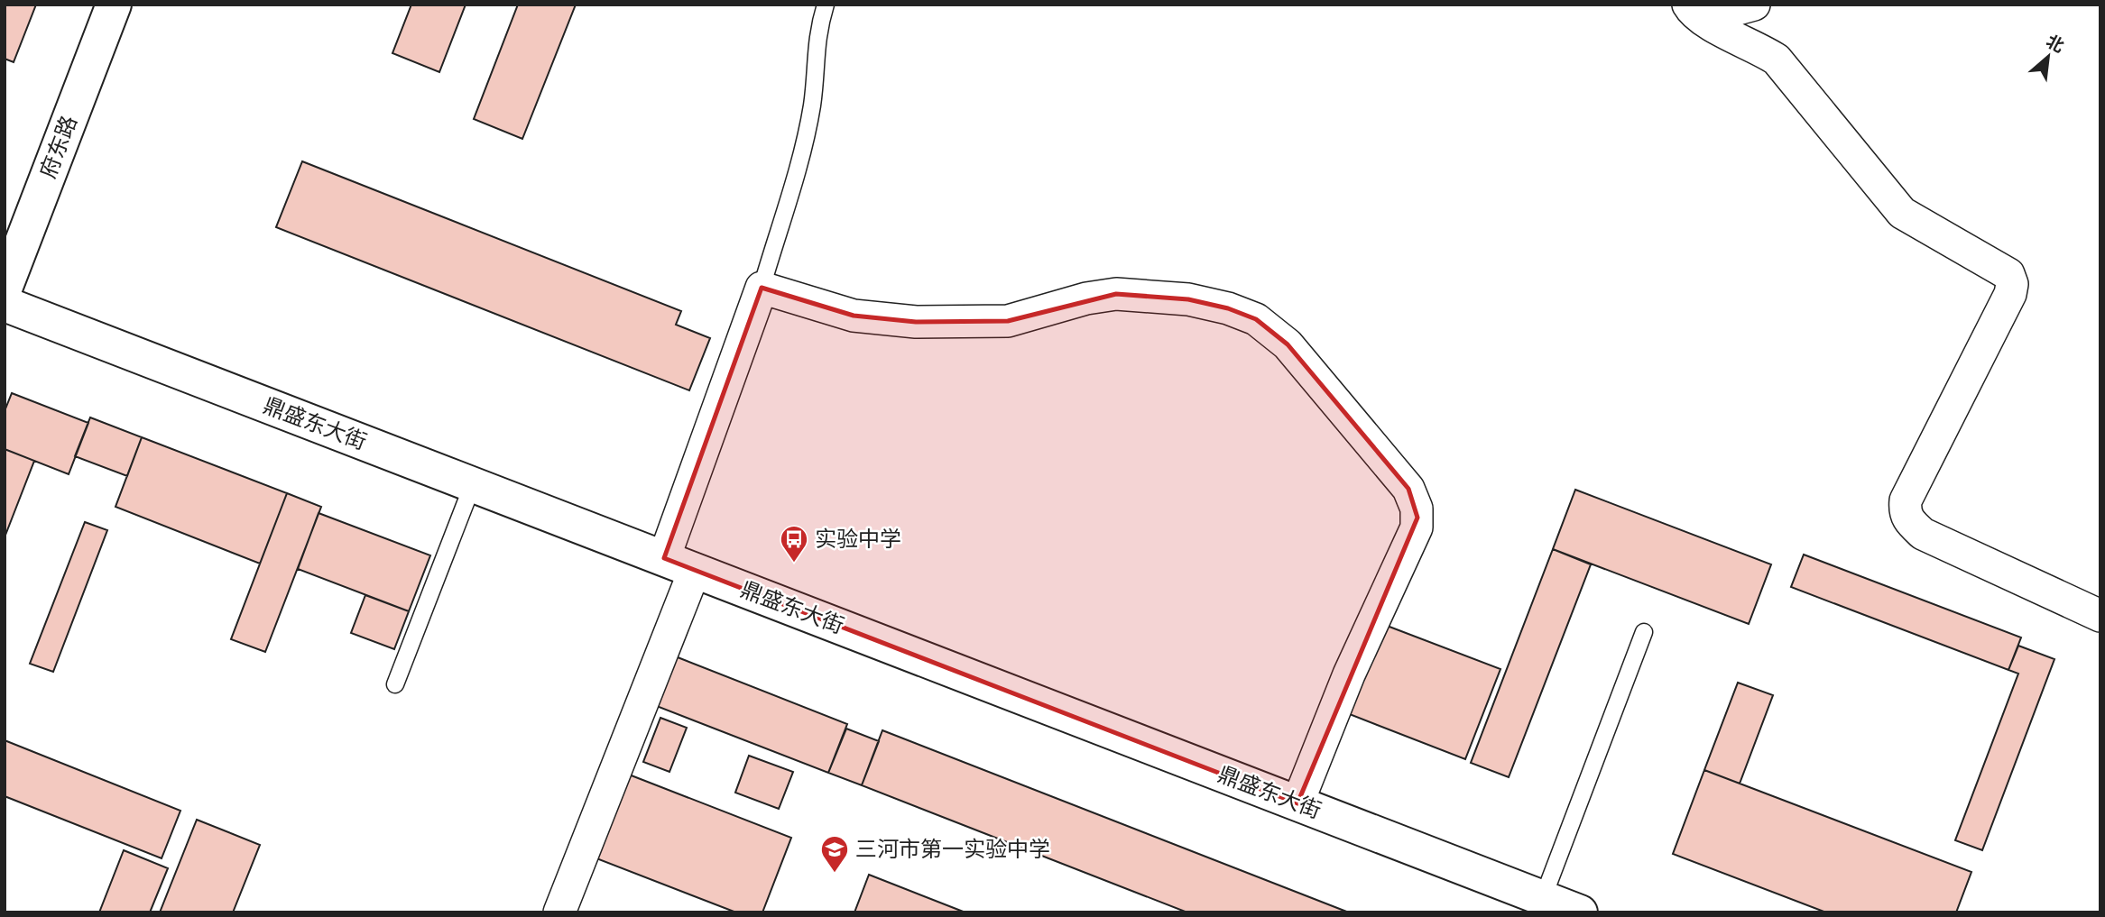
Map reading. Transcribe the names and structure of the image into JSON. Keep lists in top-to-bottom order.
{
  "streets": {
    "main road": ["府东路", "鼎盛东大街"]
  },
  "places": {
    "bus stop": ["实验中学"],
    "school or university": ["三河市第一实验中学"]
  },
  "north": "top right"
}
